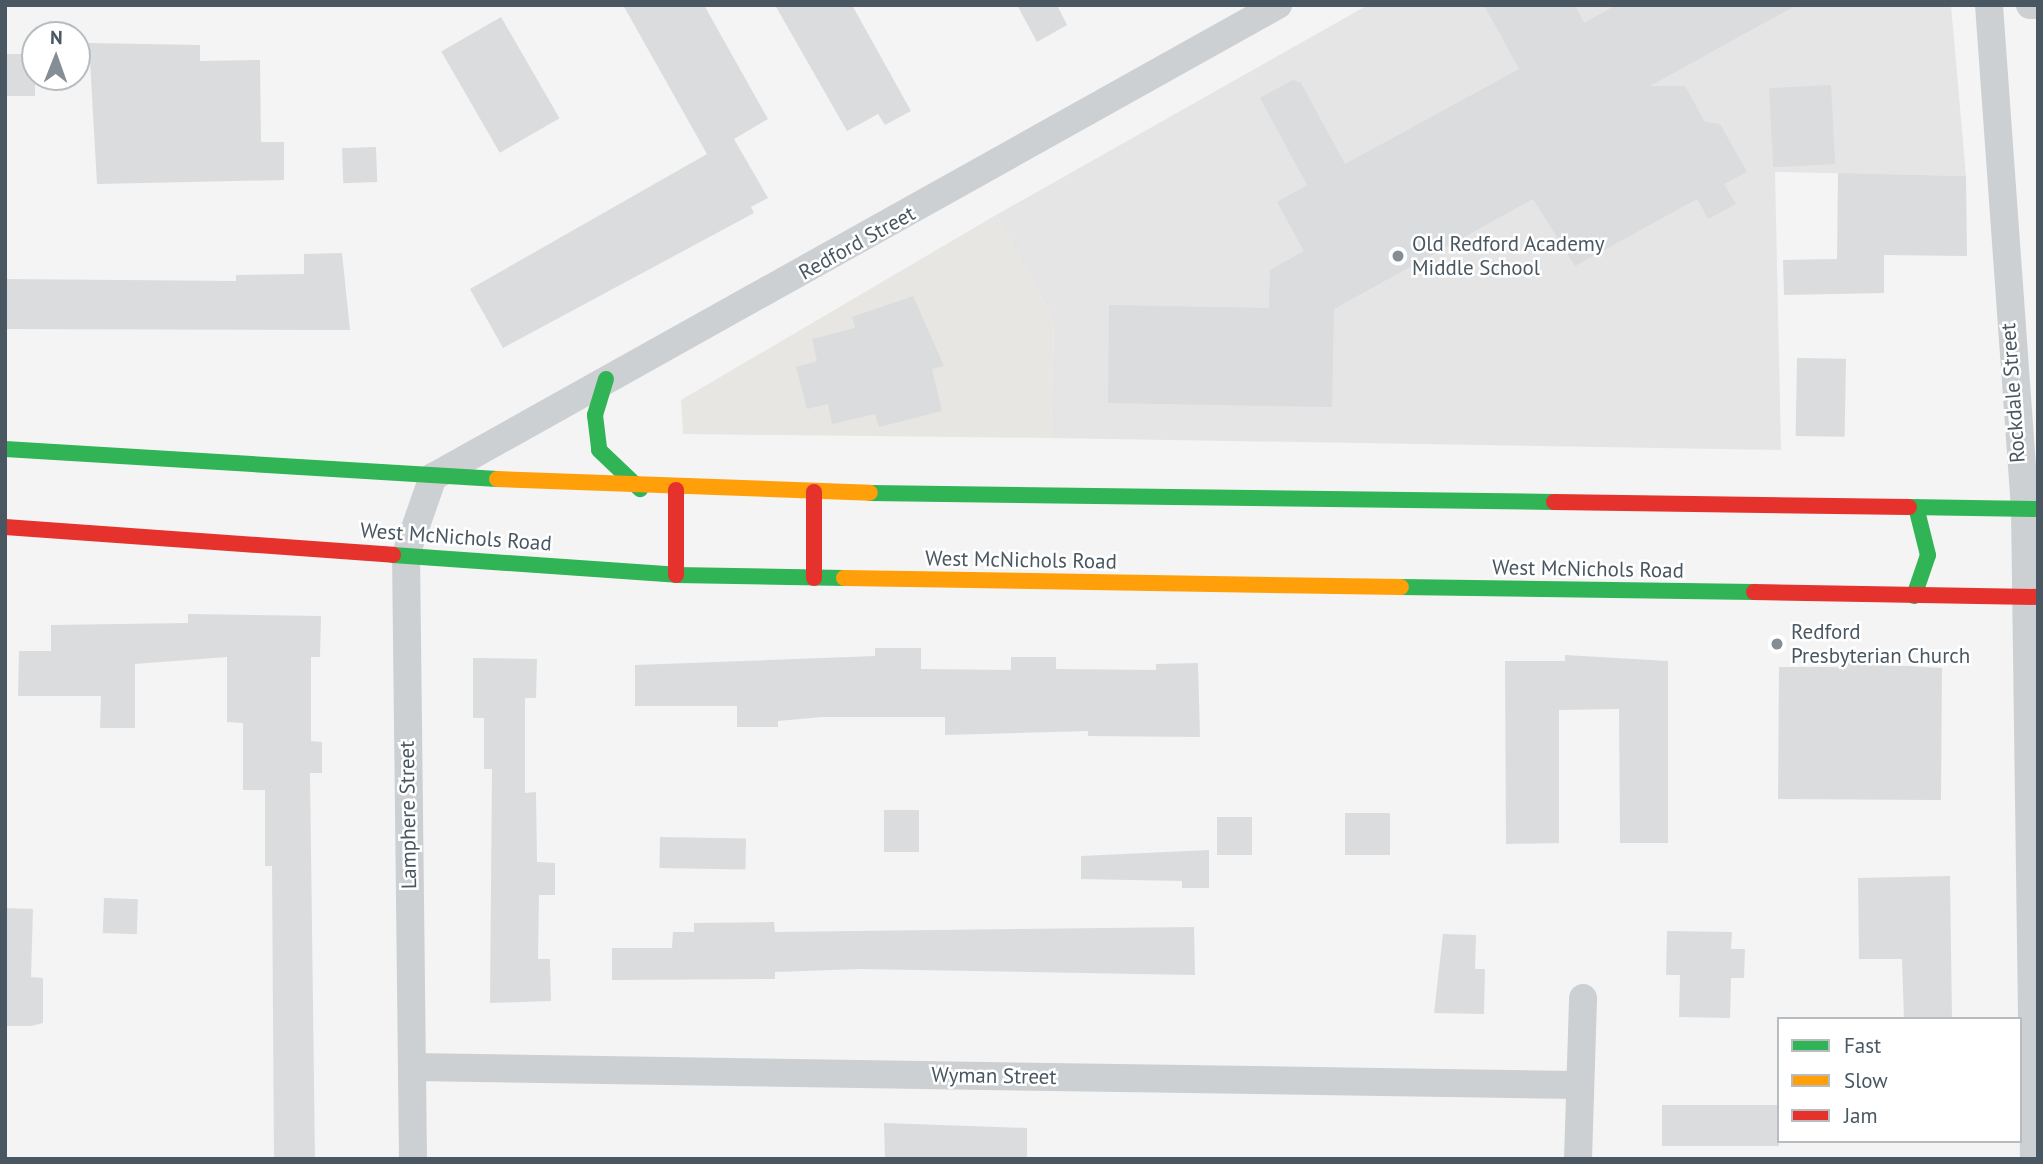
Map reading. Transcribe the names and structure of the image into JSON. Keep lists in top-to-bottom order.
{
  "streets": {
    "main road": ["West McNichols Road"],
    "street": [
      "Redford Street",
      "Rockdale Street",
      "Lamphere Street",
      "Wyman Street"
    ]
  },
  "crossings": [
    ["Redford Street", "Lamphere Street"],
    ["Rockdale Street", "West McNichols Road"],
    ["West McNichols Road", "Lamphere Street"],
    ["Lamphere Street", "Wyman Street"]
  ],
  "places": ["Old Redford Academy Middle School", "Redford Presbyterian Church"],
  "legend": ["Fast", "Slow", "Jam"],
  "north": "top"
}
